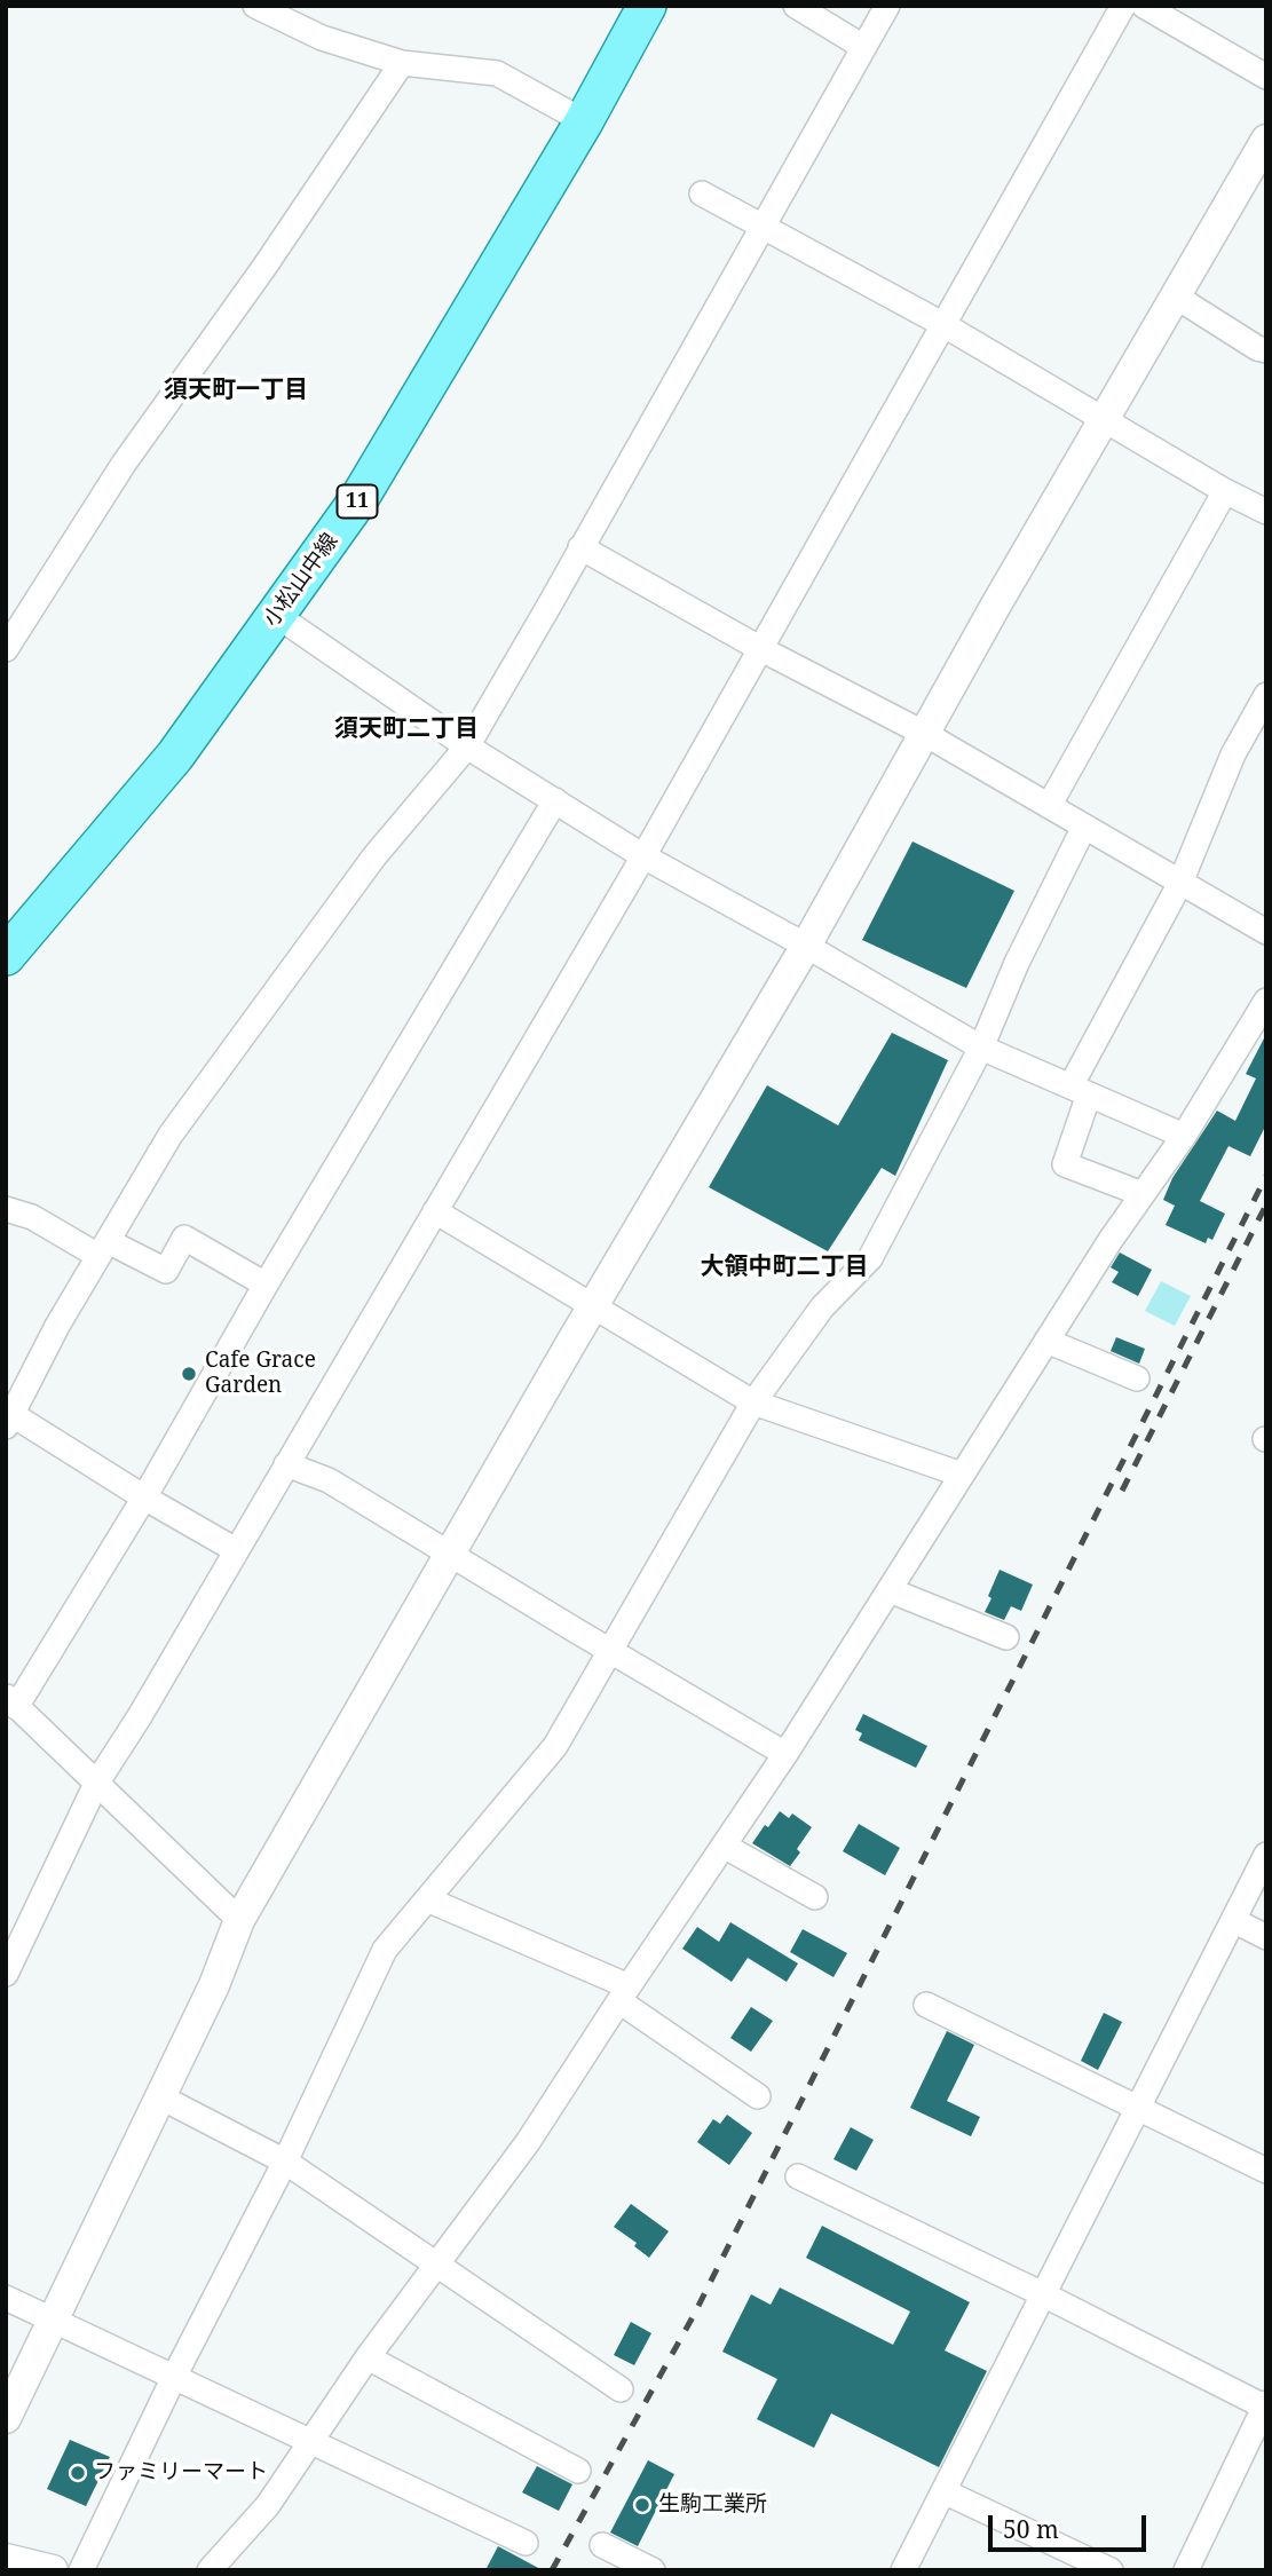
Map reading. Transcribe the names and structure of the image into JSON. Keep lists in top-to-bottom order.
{
  "streets": {
    "main road": ["11", "小松山中線"]
  },
  "districts": ["須天町一丁目", "須天町二丁目", "大領中町二丁目"],
  "places": ["Cafe Grace Garden", "ファミリーマート", "生駒工業所"],
  "scale_bar": "50 m"
}
